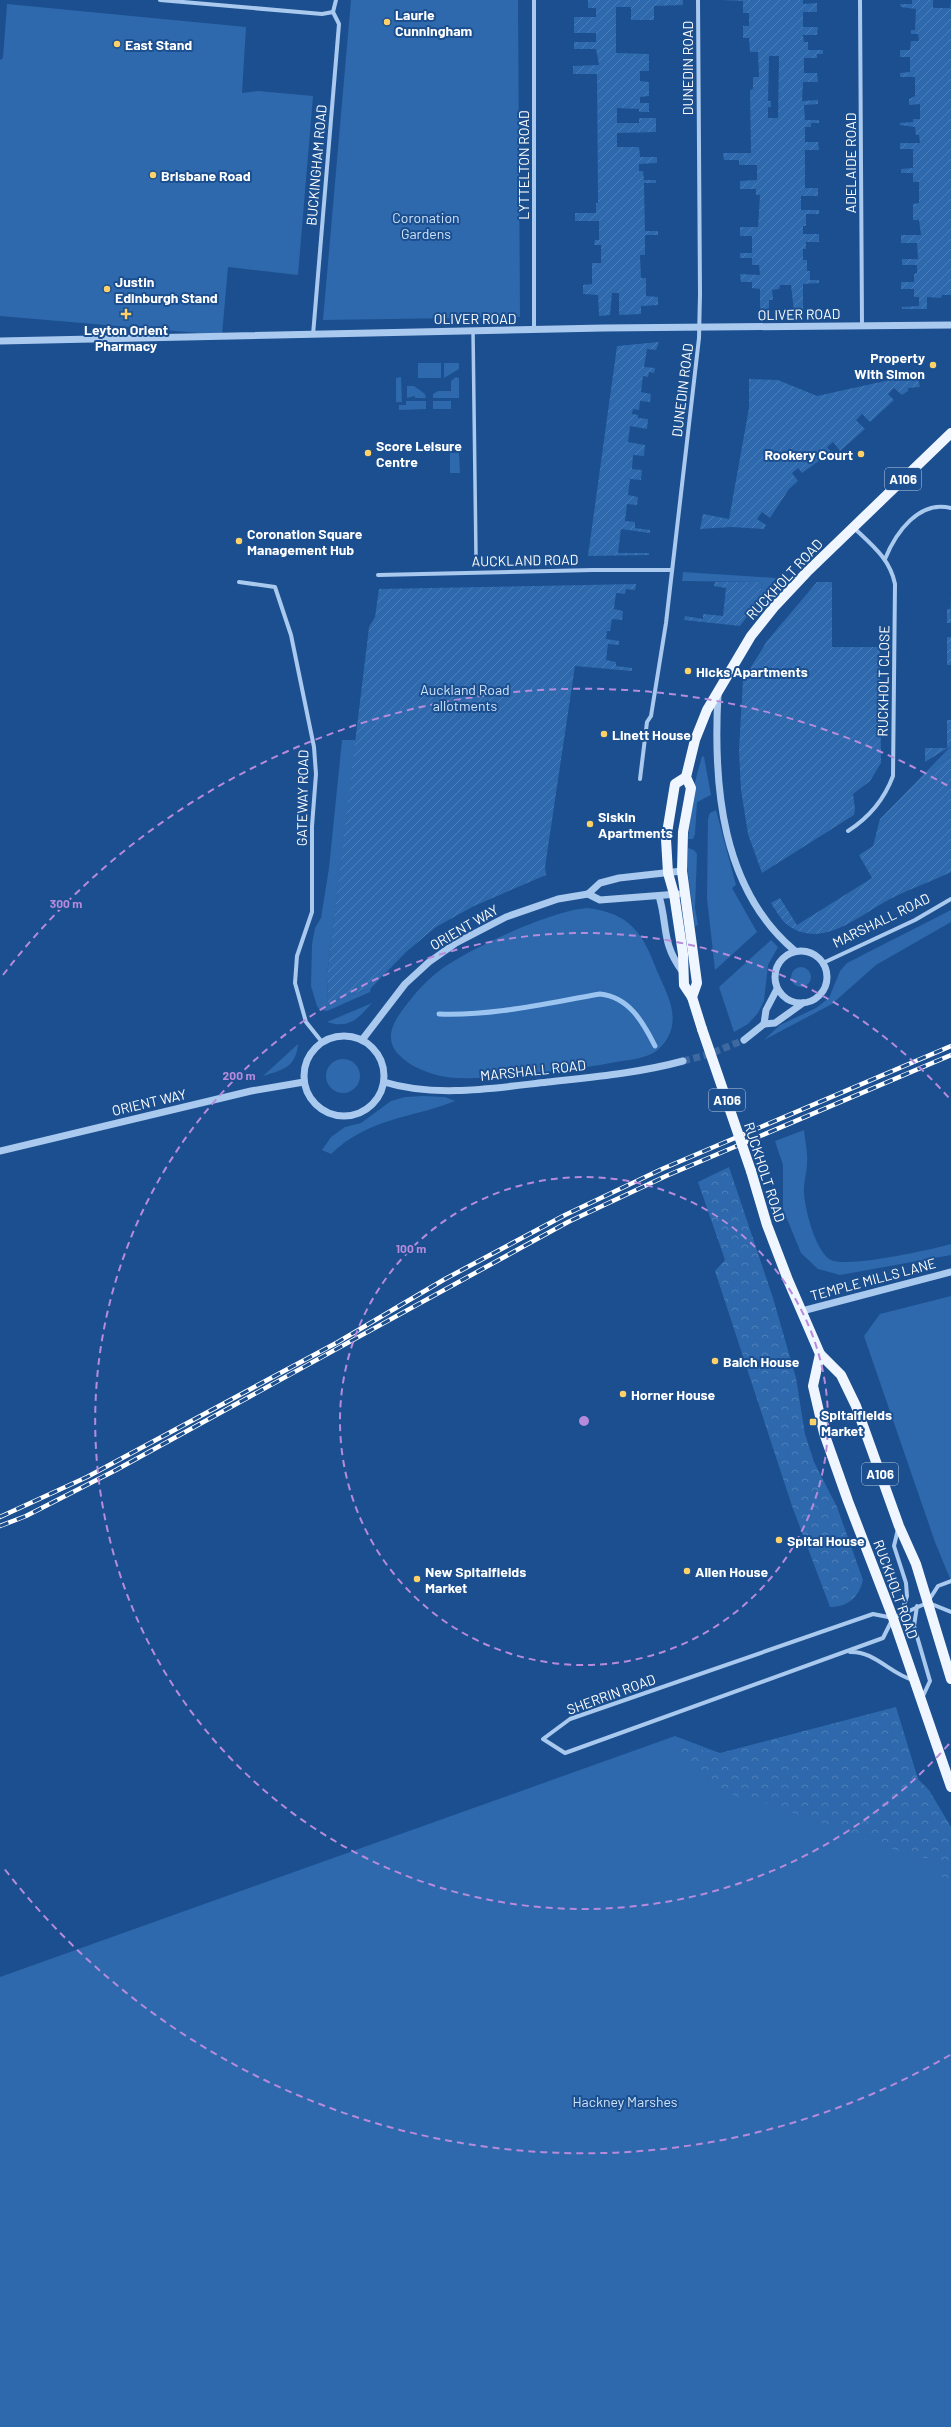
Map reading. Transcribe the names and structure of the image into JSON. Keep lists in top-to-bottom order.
{
  "streets": {
    "main road": ["A106", "RUCKHOLT ROAD"],
    "street": [
      "DUNEDIN ROAD",
      "ADELAIDE ROAD",
      "BUCKINGHAM ROAD",
      "LYTTELTON ROAD",
      "OLIVER ROAD",
      "AUCKLAND ROAD",
      "RUCKHOLT CLOSE",
      "GATEWAY ROAD",
      "MARSHALL ROAD",
      "ORIENT WAY",
      "TEMPLE MILLS LANE",
      "SHERRIN ROAD"
    ]
  },
  "crossings": [
    ["DUNEDIN ROAD", "OLIVER ROAD"],
    ["DUNEDIN ROAD", "AUCKLAND ROAD"],
    ["ADELAIDE ROAD", "OLIVER ROAD"],
    ["BUCKINGHAM ROAD", "OLIVER ROAD"],
    ["LYTTELTON ROAD", "OLIVER ROAD"],
    ["RUCKHOLT ROAD", "RUCKHOLT CLOSE"],
    ["RUCKHOLT ROAD", "MARSHALL ROAD"],
    ["RUCKHOLT ROAD", "ORIENT WAY"],
    ["RUCKHOLT ROAD", "TEMPLE MILLS LANE"],
    ["RUCKHOLT ROAD", "SHERRIN ROAD"],
    ["GATEWAY ROAD", "MARSHALL ROAD"],
    ["GATEWAY ROAD", "ORIENT WAY"],
    ["MARSHALL ROAD", "ORIENT WAY"]
  ],
  "parks": ["Coronation Gardens", "Auckland Road allotments", "Hackney Marshes"],
  "places": {
    "other": [
      "Laurie Cunningham",
      "East Stand",
      "Brisbane Road",
      "Justin Edinburgh Stand",
      "Property With Simon",
      "Score Leisure Centre",
      "Rookery Court",
      "Coronation Square Management Hub",
      "Hicks Apartments",
      "Linett House",
      "Siskin Apartments",
      "Balch House",
      "Horner House",
      "Spital House",
      "Allen House",
      "New Spitalfields Market"
    ],
    "health": ["Leyton Orient Pharmacy"],
    "transit": ["Spitalfields Market"]
  },
  "rings": ["300 m", "200 m", "100 m"]
}
